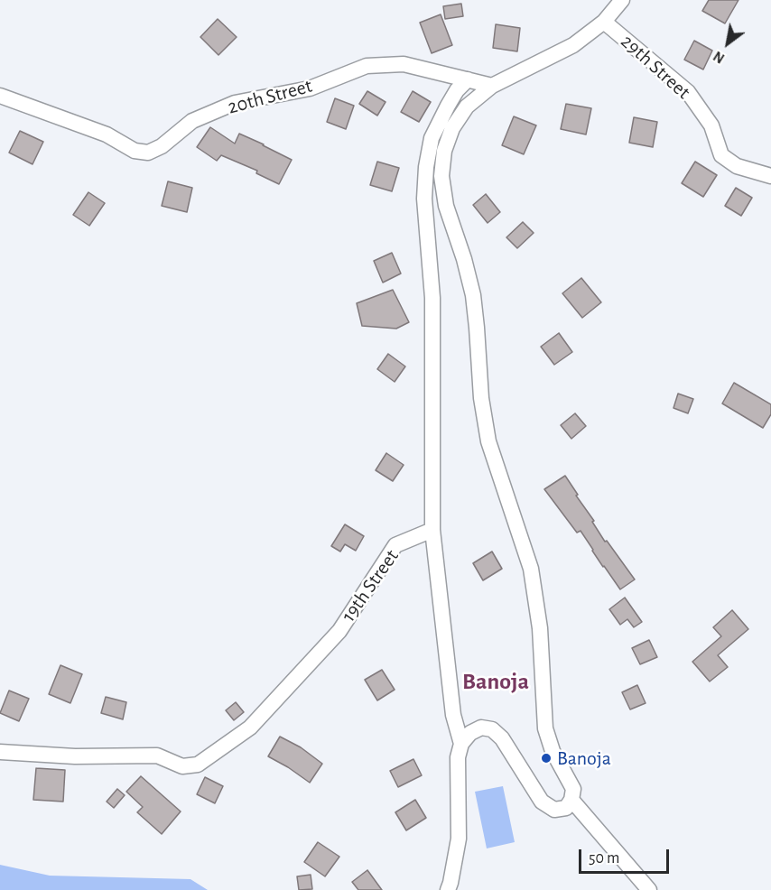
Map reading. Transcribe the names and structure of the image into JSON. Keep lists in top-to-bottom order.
{
  "streets": {
    "street": ["29th Street", "20th Street", "19th Street"]
  },
  "districts": ["Banoja"],
  "places": ["Banoja"],
  "scale_bar": "50 m",
  "north": "bottom left"
}
